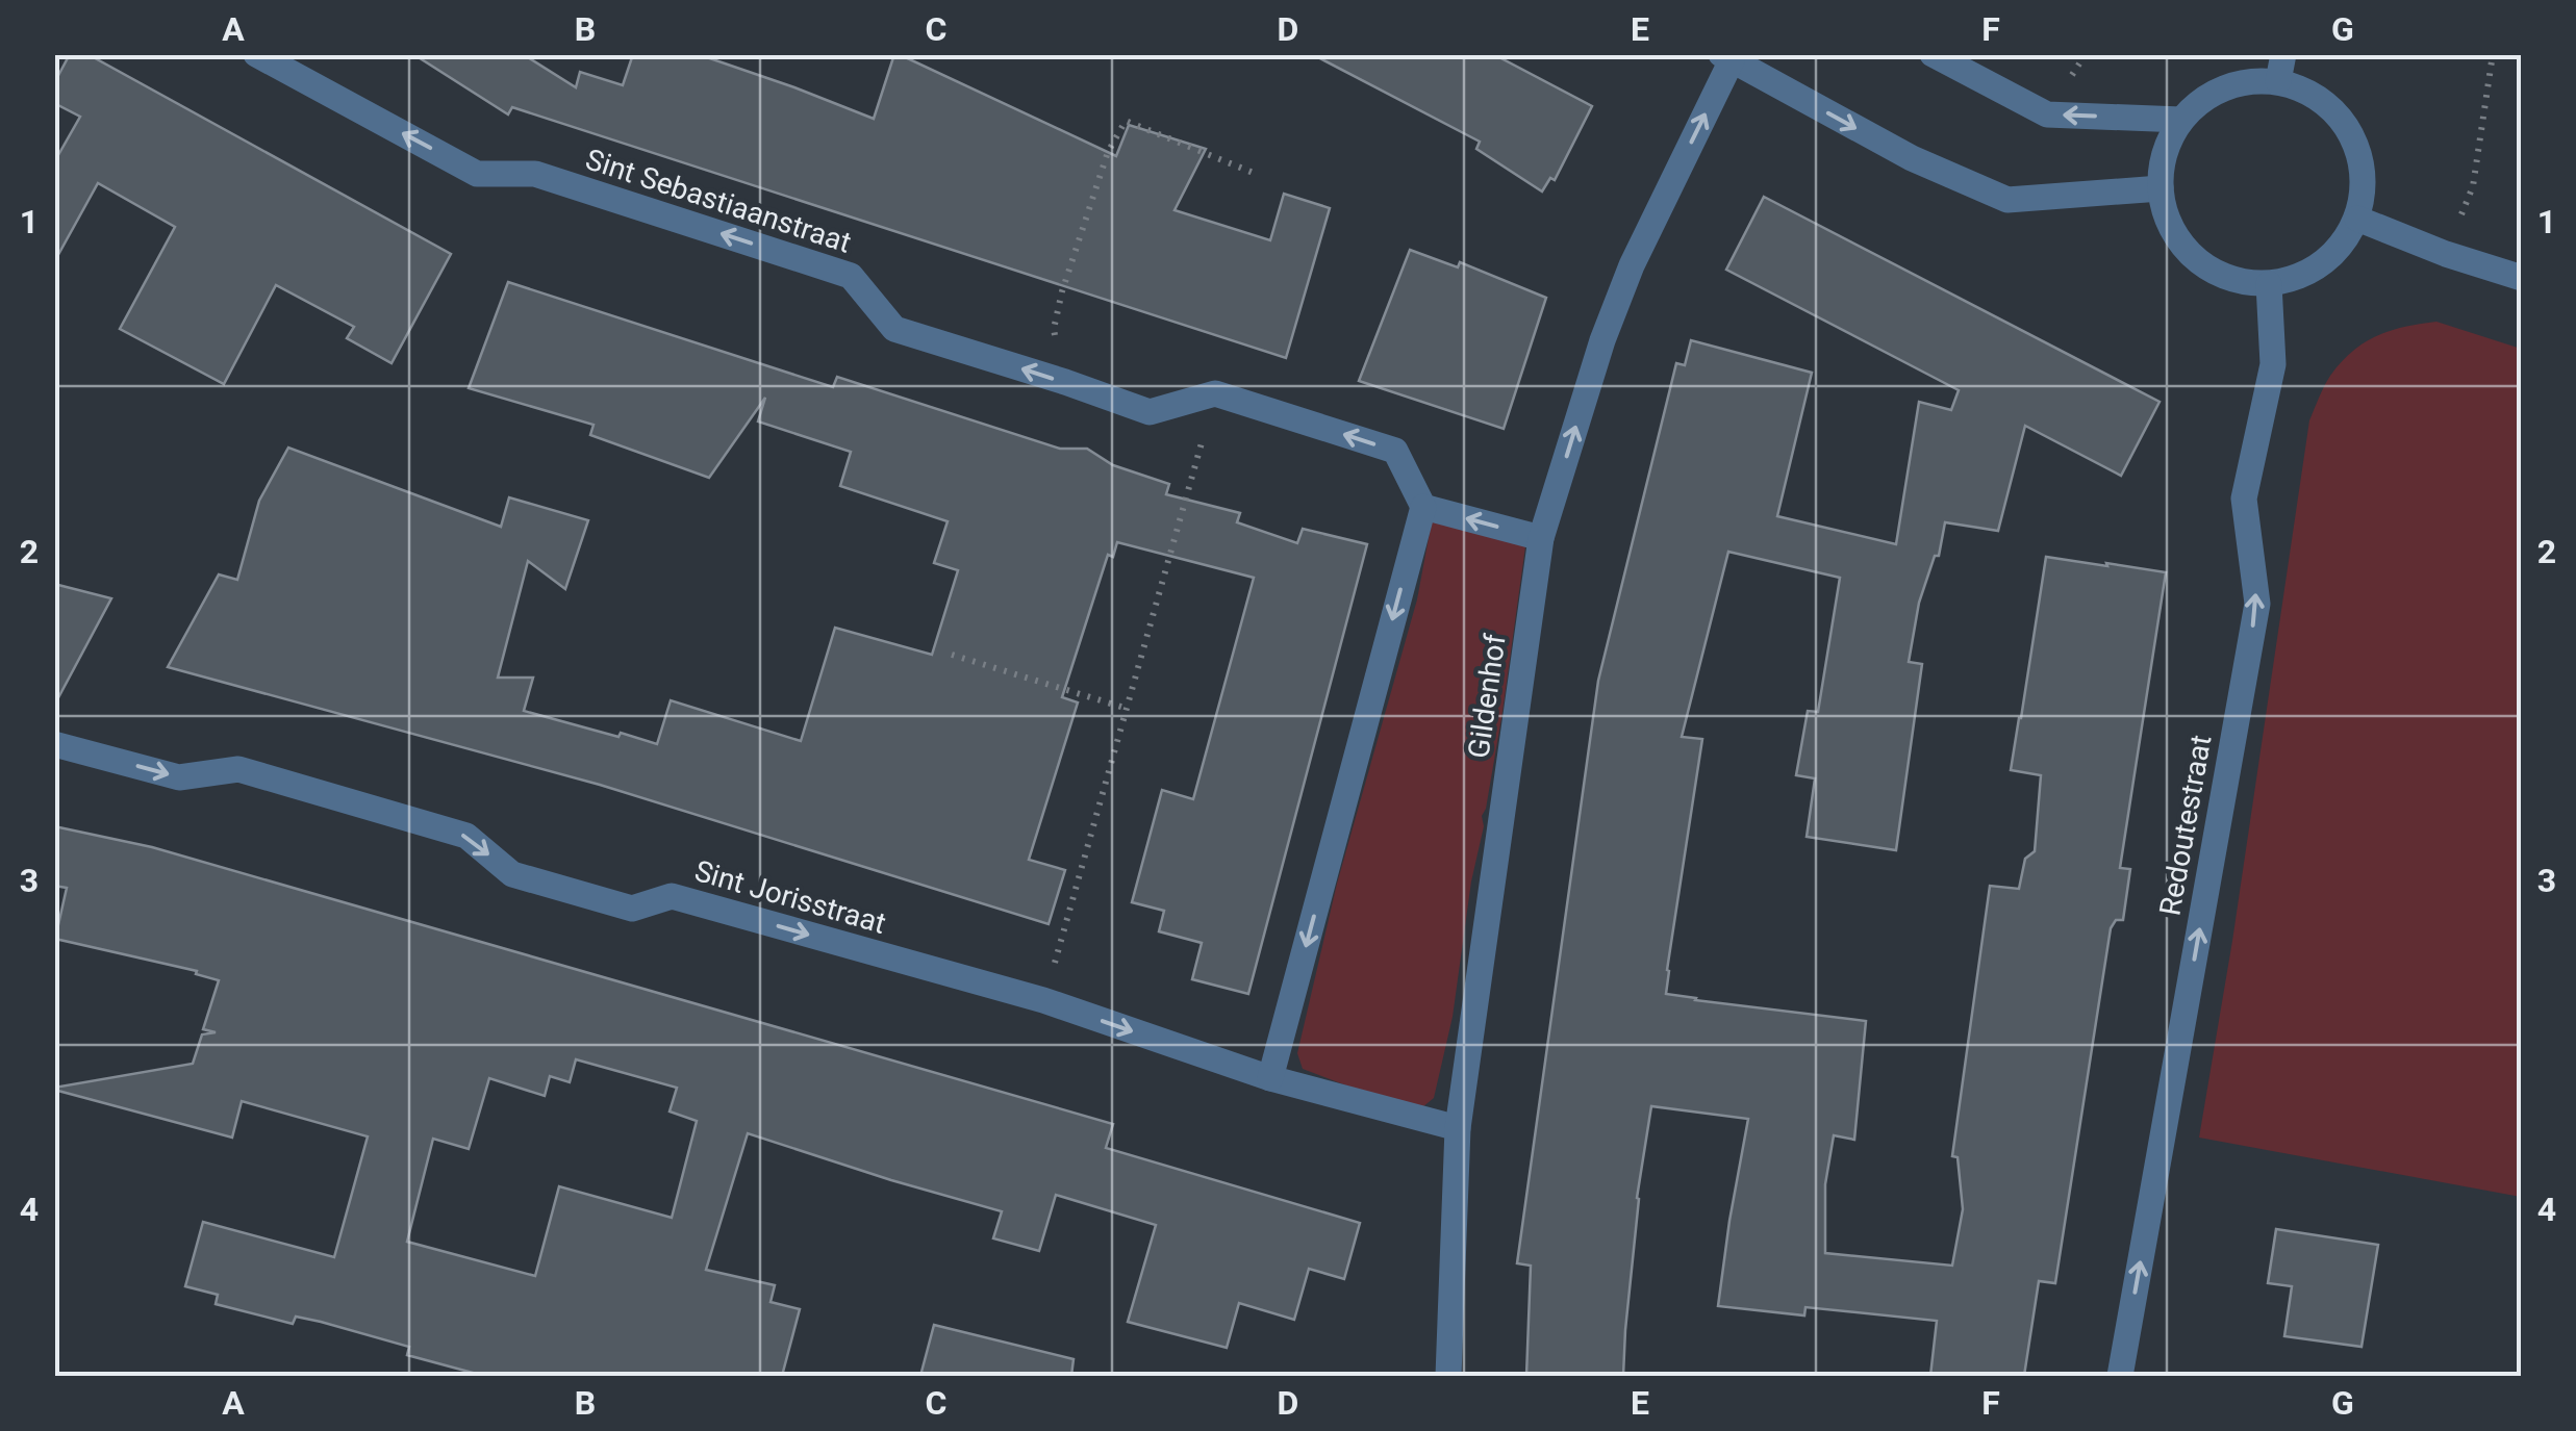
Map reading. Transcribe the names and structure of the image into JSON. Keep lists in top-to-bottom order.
{
  "streets": {
    "street": [
      "Sint Sebastiaanstraat",
      "Gildenhof",
      "Redoutestraat",
      "Sint Jorisstraat"
    ]
  },
  "crossings": [
    ["Gildenhof", "Sint Jorisstraat"]
  ],
  "one_way": [
    "Sint Sebastiaanstraat",
    "Gildenhof",
    "Redoutestraat",
    "Sint Jorisstraat"
  ],
  "grid": {
    "columns": [
      "A",
      "B",
      "C",
      "D",
      "E",
      "F",
      "G"
    ],
    "rows": [
      "1",
      "2",
      "3",
      "4"
    ]
  }
}
